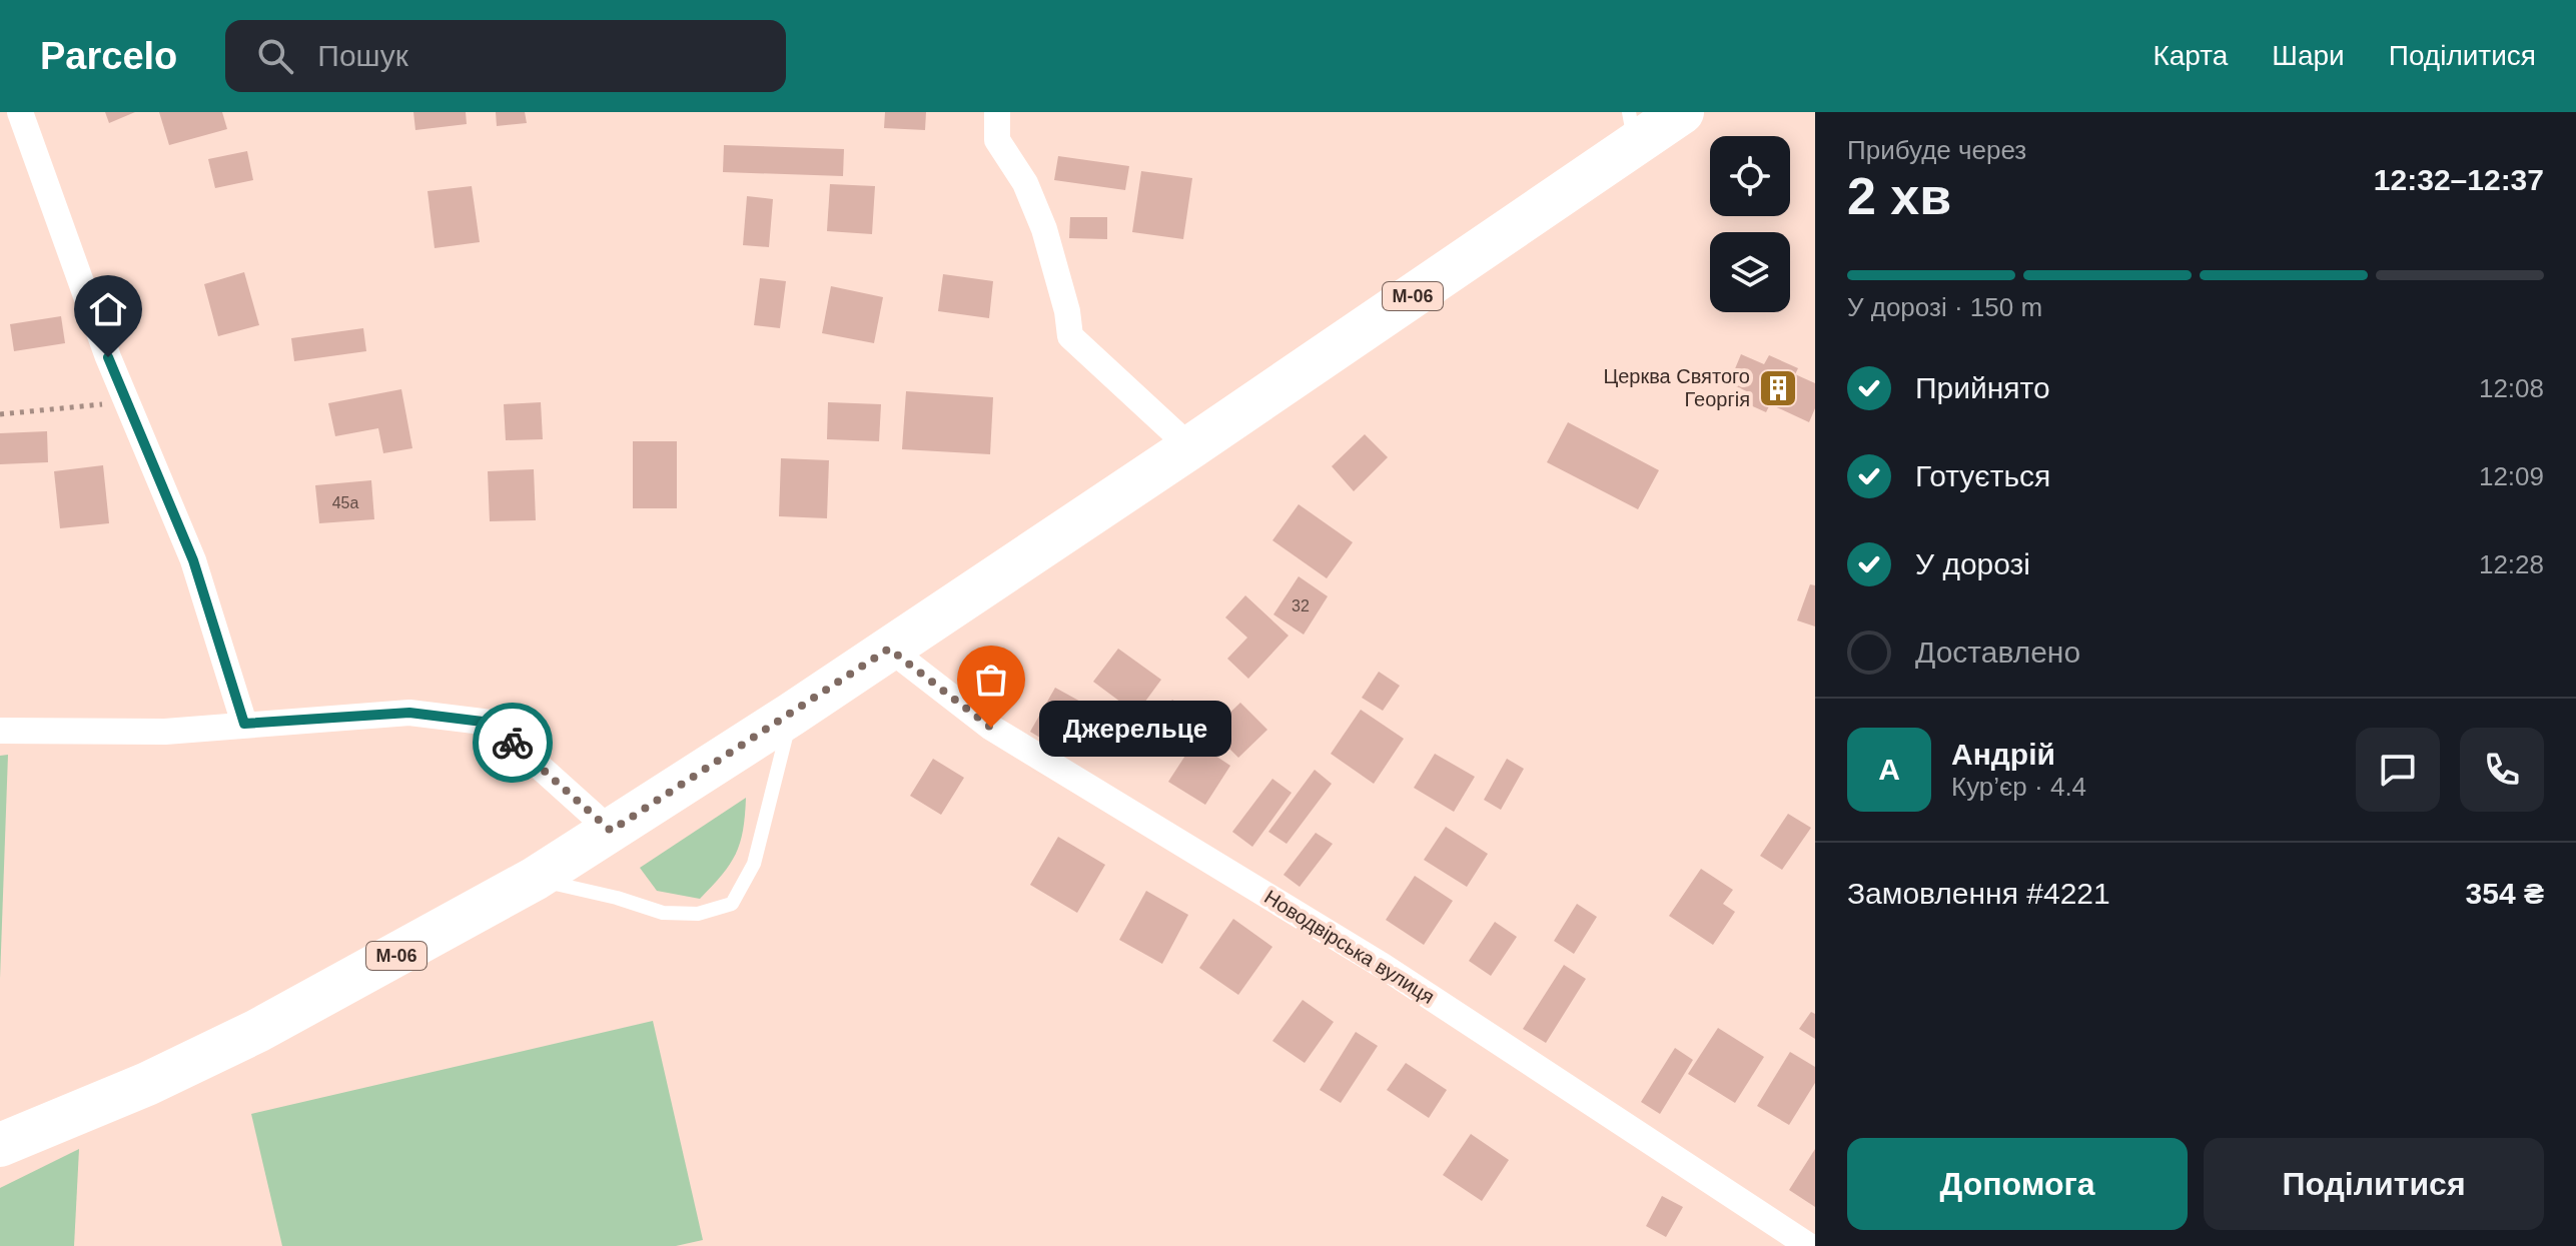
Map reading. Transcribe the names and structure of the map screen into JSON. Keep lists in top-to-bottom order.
{
  "streets": {
    "highway": ["М-06"],
    "street": ["Новодвірська вулиця"]
  },
  "crossings": [
    ["М-06", "Новодвірська вулиця"]
  ],
  "places": {
    "building": ["Церква Святого Георгія"],
    "other": ["Джерельце"]
  },
  "house_numbers": ["45а", "32"],
  "page": {
    "header": "Parcelo",
    "search": "Пошук",
    "nav": ["Карта", "Шари", "Поділитися"],
    "heading": ["2 хв", "Прибуде через", "12:32–12:37"],
    "panel": [
      "Андрій",
      "Кур’єр · 4.4",
      "Замовлення #4221",
      "354 ₴"
    ],
    "bar": "У дорозі · 150 m",
    "list": [
      ["Прийнято", "12:08"],
      ["Готується", "12:09"],
      ["У дорозі", "12:28"],
      "Доставлено"
    ],
    "bubble": "Джерельце",
    "round": "А",
    "buttons": ["Допомога", "Поділитися"]
  }
}
